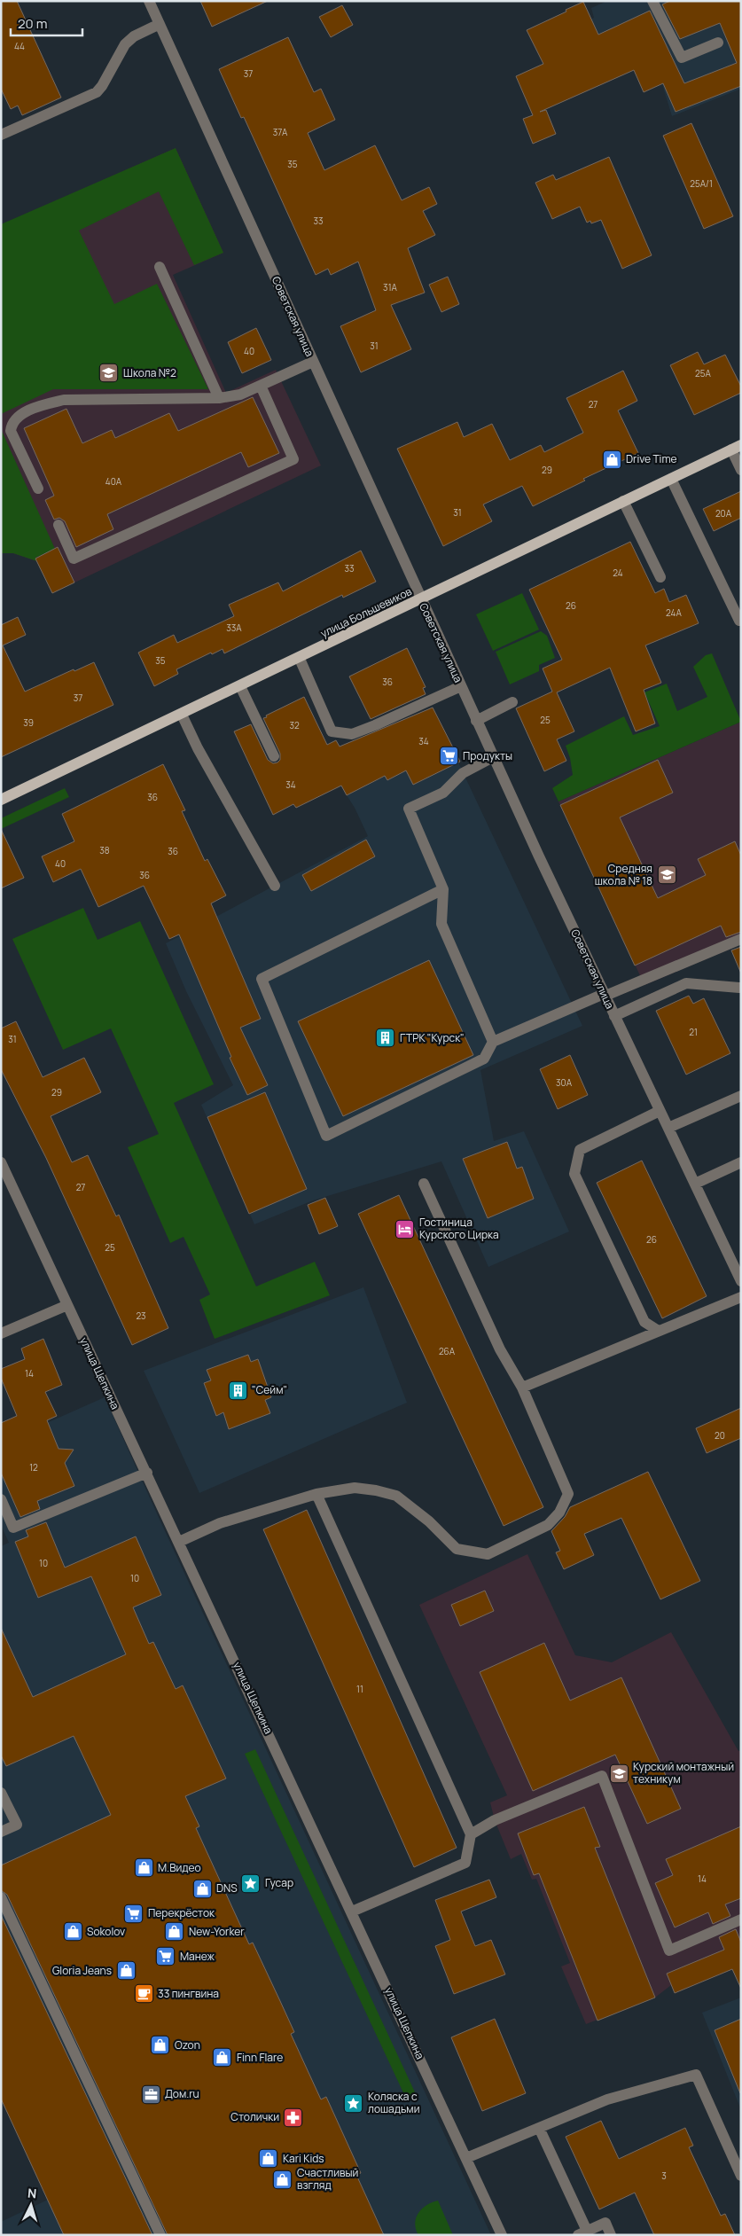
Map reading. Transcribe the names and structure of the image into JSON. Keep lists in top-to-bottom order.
{
  "streets": {
    "main road": ["улица Большевиков"],
    "street": ["Советская улица", "улица Щепкина"]
  },
  "crossings": [
    ["Советская улица", "улица Большевиков"]
  ],
  "places": {
    "school or university": ["Школа №2", "Средняя школа № 18", "Курский монтажный техникум"],
    "shop": [
      "Drive Time",
      "М.Видео",
      "DNS",
      "Sokolov",
      "New-Yorker",
      "Gloria Jeans",
      "Ozon",
      "Finn Flare",
      "Kari Kids",
      "Счастливый взгляд"
    ],
    "supermarket": ["Продукты", "Перекрёсток", "Манеж"],
    "building": ["ГТРК \"Курск\"", "\"Сейм\""],
    "hotel": ["Гостиница Курского Цирка"],
    "place": ["Гусар", "Коляска с лошадьми"],
    "cafe": ["33 пингвина"],
    "office": ["Дом.ru"],
    "pharmacy": ["Столички"]
  },
  "house_numbers": [
    "44",
    "37",
    "37А",
    "35",
    "25А/1",
    "33",
    "31А",
    "31",
    "40",
    "25А",
    "27",
    "29",
    "40А",
    "31",
    "20А",
    "33",
    "24",
    "26",
    "24А",
    "33А",
    "35",
    "36",
    "37",
    "25",
    "39",
    "32",
    "34",
    "34",
    "36",
    "38",
    "36",
    "40",
    "36",
    "21",
    "31",
    "30А",
    "29",
    "27",
    "26",
    "25",
    "23",
    "26А",
    "14",
    "20",
    "12",
    "10",
    "10",
    "11",
    "14",
    "3"
  ],
  "scale_bar": "20 m",
  "north": "top"
}
